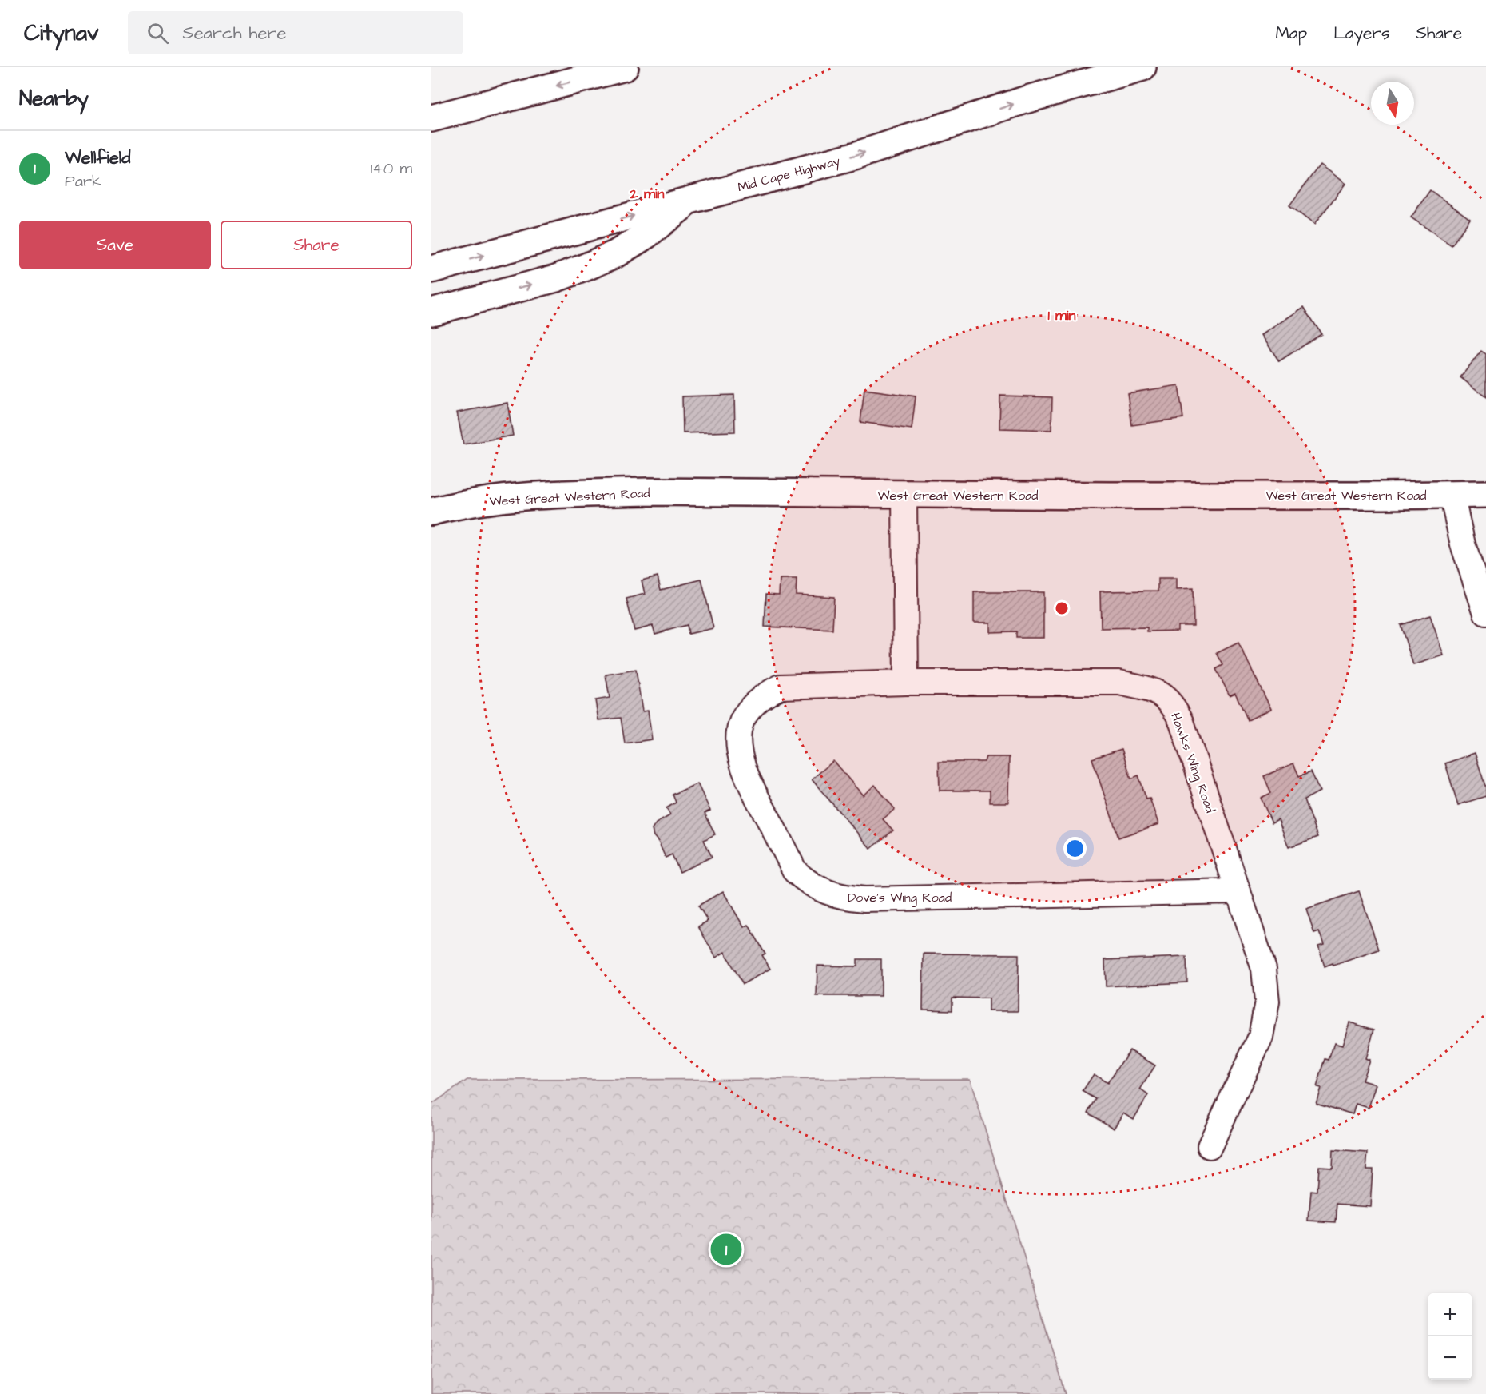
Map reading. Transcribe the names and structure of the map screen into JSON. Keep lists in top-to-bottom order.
{
  "streets": {
    "main road": ["Mid Cape Highway", "West Great Western Road"],
    "street": ["Hawks Wing Road", "Dove's Wing Road"]
  },
  "crossings": [
    ["Hawks Wing Road", "Dove's Wing Road"]
  ],
  "north": "bottom",
  "page": {
    "header": "Citynav",
    "search": "Search here",
    "nav": ["Map", "Layers", "Share"],
    "heading": "Nearby",
    "list": [
      {
        "mark": "1",
        "name": "Wellfield",
        "note": "Park",
        "value": "140 m"
      }
    ],
    "buttons": ["Save", "Share"],
    "pins": "1",
    "map_buttons": ["+", "−"]
  },
  "rings": ["2 min", "1 min"]
}
